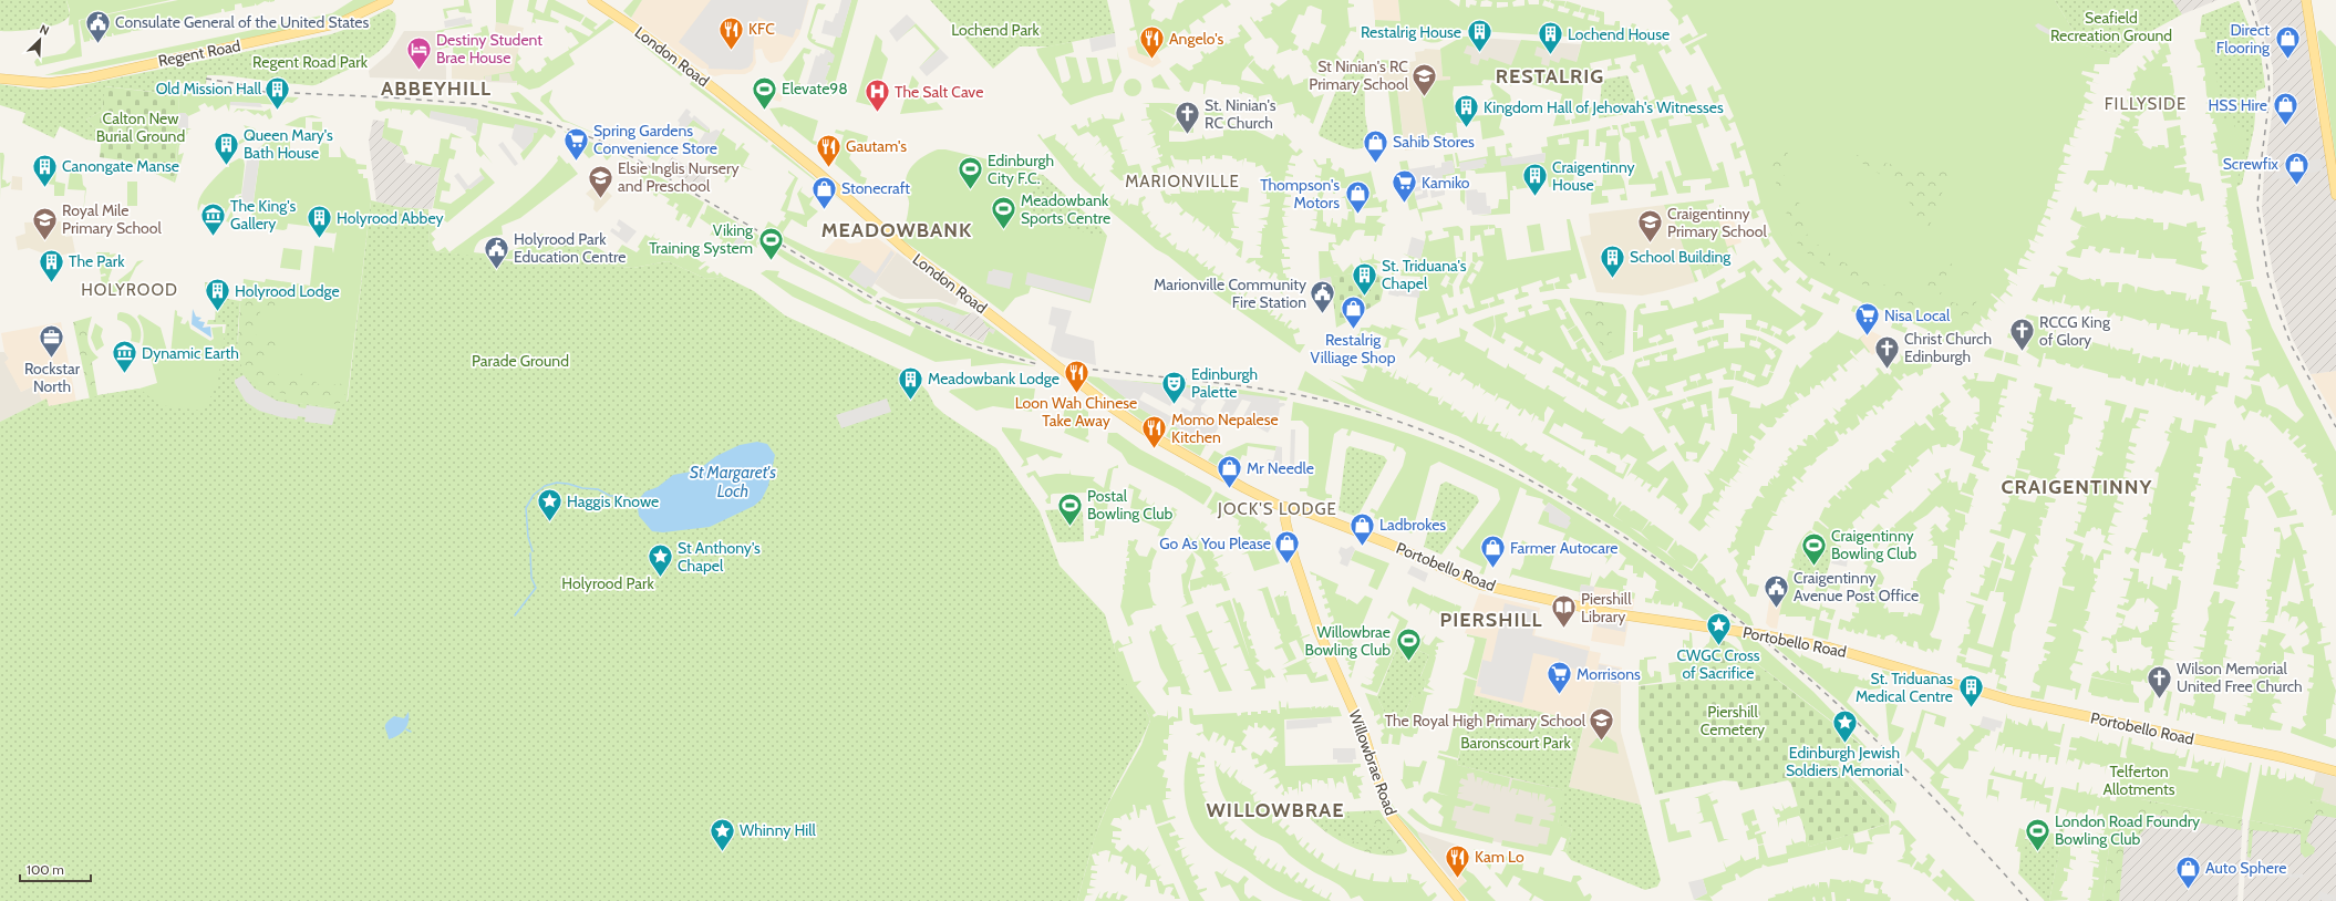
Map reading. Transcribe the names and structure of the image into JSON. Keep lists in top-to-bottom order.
{
  "streets": {
    "main road": [
      "Regent Road",
      "London Road",
      "Portobello Road",
      "Willowbrae Road"
    ]
  },
  "crossings": [
    ["London Road", "Portobello Road"],
    ["London Road", "Willowbrae Road"],
    ["Portobello Road", "Willowbrae Road"]
  ],
  "districts": [
    "RESTALRIG",
    "ABBEYHILL",
    "FILLYSIDE",
    "MARIONVILLE",
    "MEADOWBANK",
    "HOLYROOD",
    "CRAIGENTINNY",
    "JOCK'S LODGE",
    "PIERSHILL",
    "WILLOWBRAE"
  ],
  "water": ["St Margaret's Loch"],
  "parks": [
    "Seafield Recreation Ground",
    "Lochend Park",
    "Regent Road Park",
    "Calton New Burial Ground",
    "Parade Ground",
    "Holyrood Park",
    "Piershill Cemetery",
    "Baronscourt Park",
    "Telferton Allotments"
  ],
  "places": {
    "public building": [
      "Consulate General of the United States",
      "Holyrood Park Education Centre",
      "Marionville Community Fire Station",
      "Craigentinny Avenue Post Office"
    ],
    "restaurant": [
      "KFC",
      "Angelo's",
      "Gautam's",
      "Loon Wah Chinese Take Away",
      "Momo Nepalese Kitchen",
      "Kam Lo"
    ],
    "building": [
      "Restalrig House",
      "Lochend House",
      "Old Mission Hall",
      "Kingdom Hall of Jehovah's Witnesses",
      "Queen Mary's Bath House",
      "Canongate Manse",
      "Craigentinny House",
      "Holyrood Abbey",
      "School Building",
      "The Park",
      "St. Triduana's Chapel",
      "Holyrood Lodge",
      "Meadowbank Lodge",
      "St. Triduanas Medical Centre"
    ],
    "shop": [
      "Direct Flooring",
      "HSS Hire",
      "Sahib Stores",
      "Screwfix",
      "Stonecraft",
      "Thompson's Motors",
      "Restalrig Villiage Shop",
      "Mr Needle",
      "Ladbrokes",
      "Go As You Please",
      "Farmer Autocare",
      "Auto Sphere"
    ],
    "hotel": ["Destiny Student Brae House"],
    "school or university": [
      "St Ninian's RC Primary School",
      "Elsie Inglis Nursery and Preschool",
      "Royal Mile Primary School",
      "Craigentinny Primary School",
      "The Royal High Primary School"
    ],
    "sports": [
      "Elevate98",
      "Edinburgh City F.C.",
      "Meadowbank Sports Centre",
      "Viking Training System",
      "Postal Bowling Club",
      "Craigentinny Bowling Club",
      "Willowbrae Bowling Club",
      "London Road Foundry Bowling Club"
    ],
    "hospital": ["The Salt Cave"],
    "church": [
      "St. Ninian's RC Church",
      "RCCG King of Glory",
      "Christ Church Edinburgh",
      "Wilson Memorial United Free Church"
    ],
    "supermarket": [
      "Spring Gardens Convenience Store",
      "Kamiko",
      "Nisa Local",
      "Morrisons"
    ],
    "museum": ["The King's Gallery", "Dynamic Earth"],
    "office": ["Rockstar North"],
    "theatre": ["Edinburgh Palette"],
    "place": [
      "Haggis Knowe",
      "St Anthony's Chapel",
      "CWGC Cross of Sacrifice",
      "Edinburgh Jewish Soldiers Memorial",
      "Whinny Hill"
    ],
    "library": ["Piershill Library"]
  },
  "scale_bar": "100 m",
  "north": "top right"
}
